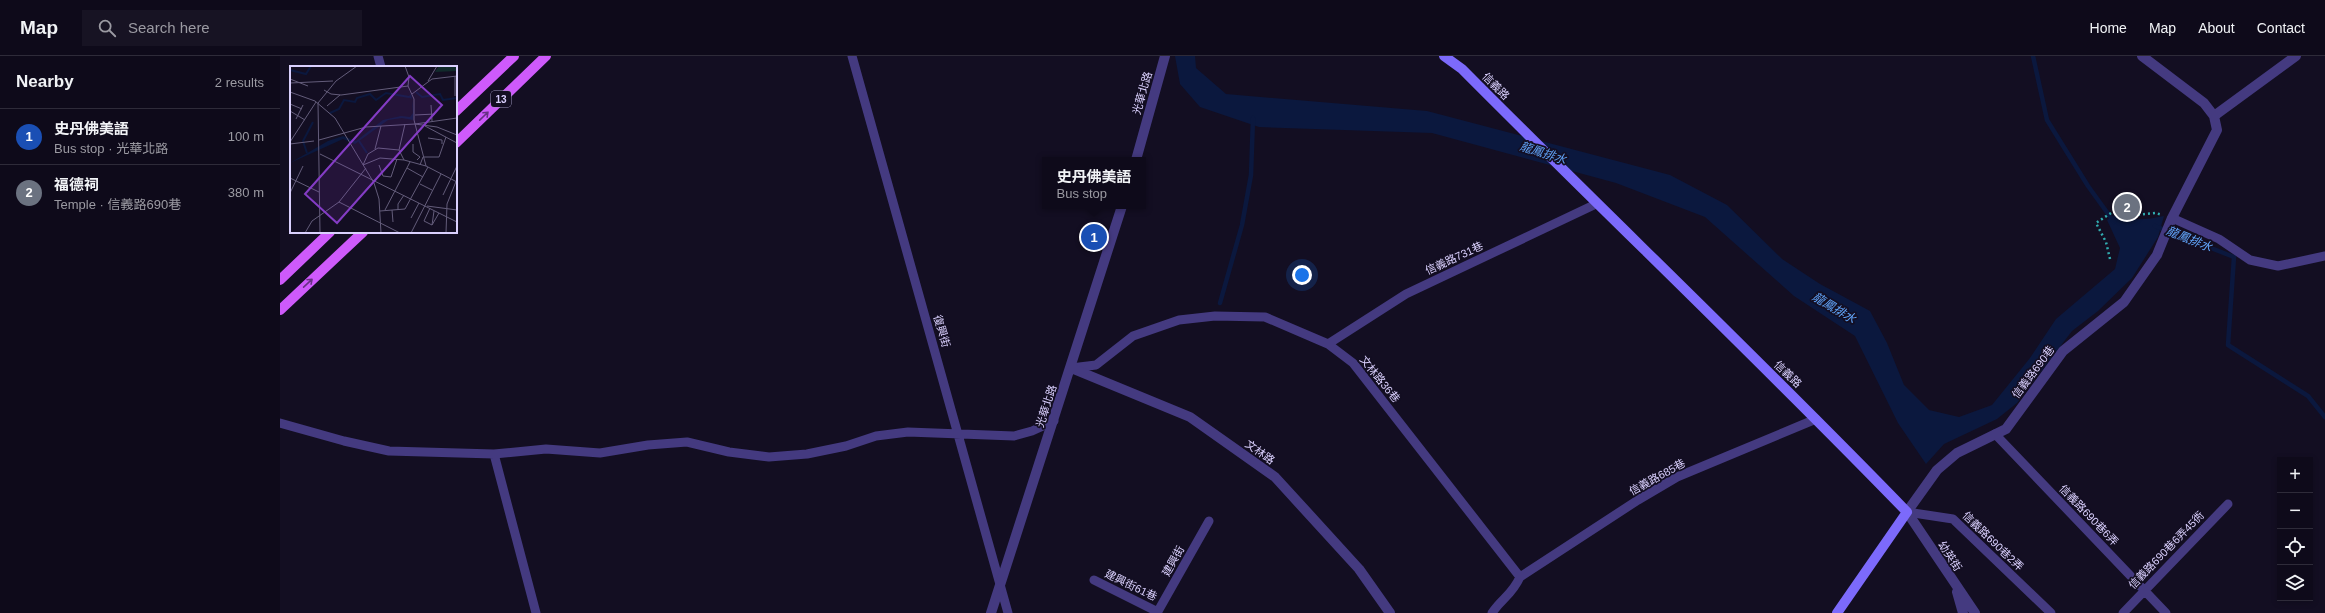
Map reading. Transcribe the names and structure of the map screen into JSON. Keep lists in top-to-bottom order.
{
  "streets": {
    "main road": ["13"],
    "street": [
      "信義路",
      "光華北路",
      "信義路690巷",
      "文林路",
      "幼英街"
    ],
    "lane": [
      "信義路731巷",
      "復興街",
      "文林路36巷",
      "信義路685巷",
      "信義路690巷6弄",
      "信義路690巷2弄",
      "信義路690巷6弄45衖",
      "建興街",
      "建興街61巷"
    ]
  },
  "crossings": [
    ["信義路", "信義路731巷"],
    ["信義路", "信義路690巷"],
    ["信義路", "信義路685巷"],
    ["信義路", "信義路690巷2弄"],
    ["信義路", "幼英街"],
    ["光華北路", "復興街"],
    ["光華北路", "文林路36巷"],
    ["光華北路", "文林路"],
    ["信義路731巷", "文林路36巷"],
    ["信義路690巷", "信義路690巷6弄"],
    ["信義路690巷", "信義路690巷2弄"],
    ["信義路690巷", "幼英街"],
    ["文林路36巷", "文林路"],
    ["文林路36巷", "信義路685巷"],
    ["信義路690巷6弄", "信義路690巷6弄45衖"],
    ["信義路690巷2弄", "幼英街"],
    ["建興街", "建興街61巷"]
  ],
  "water": ["龍鳳排水"],
  "page": {
    "header": "Map",
    "search": "Search here",
    "nav": [
      "Home",
      "Map",
      "About",
      "Contact"
    ],
    "heading": ["Nearby", "2 results"],
    "list": [
      {
        "mark": "1",
        "name": "史丹佛美語",
        "note": "Bus stop · 光華北路",
        "value": "100 m"
      },
      {
        "mark": "2",
        "name": "福德祠",
        "note": "Temple · 信義路690巷",
        "value": "380 m"
      }
    ],
    "popup": ["史丹佛美語", "Bus stop"],
    "pins": ["2", "1"],
    "map_buttons": ["+", "−"]
  }
}
